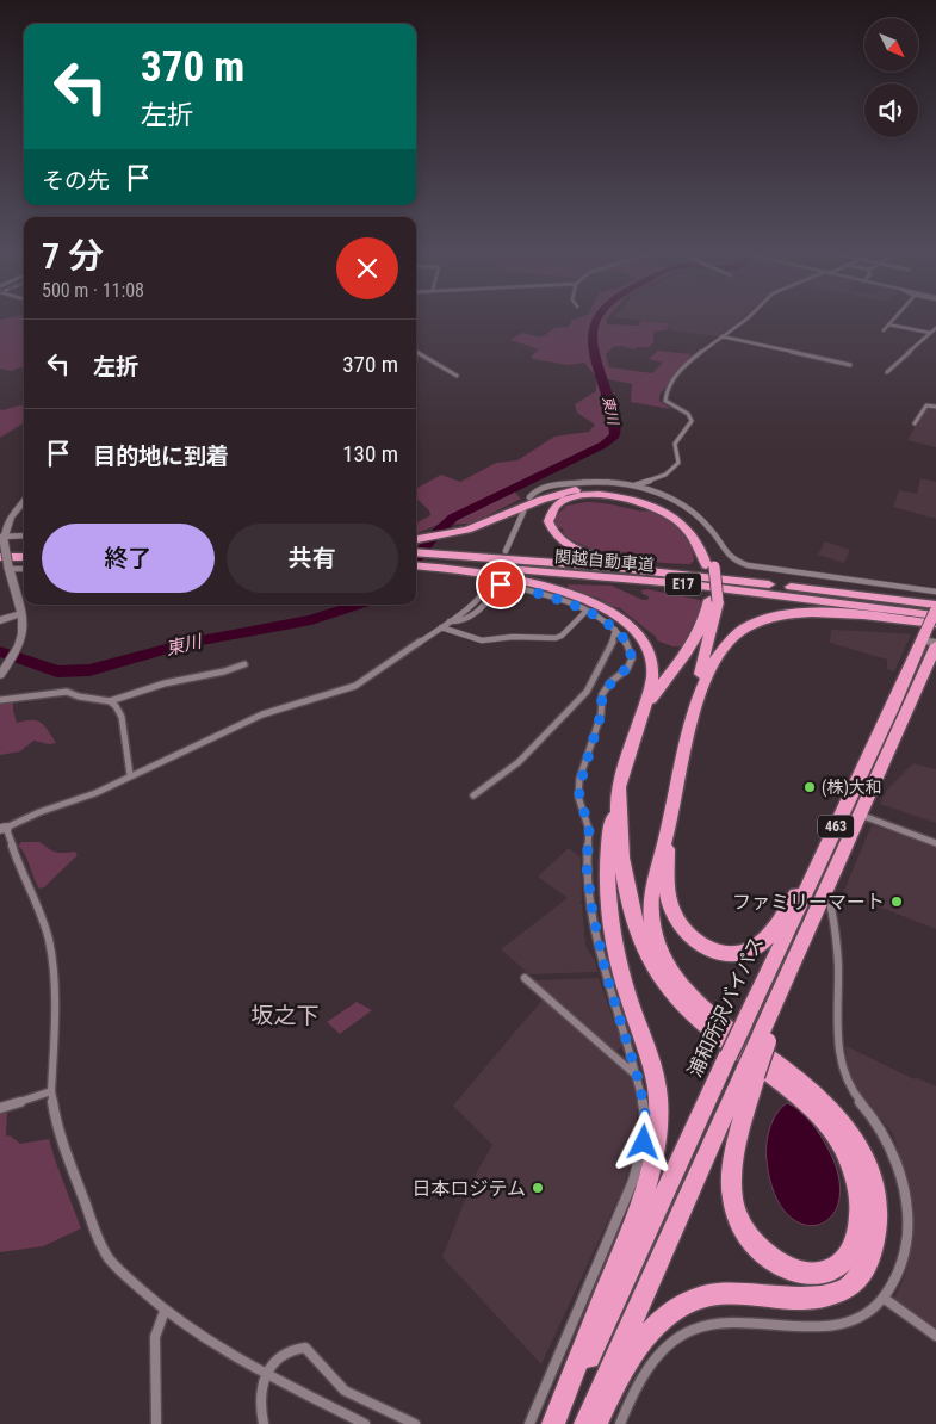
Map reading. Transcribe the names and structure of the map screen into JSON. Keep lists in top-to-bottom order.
{
  "streets": {
    "highway": [
      "関越自動車道",
      "E17",
      "463",
      "浦和所沢バイパス"
    ]
  },
  "districts": ["坂之下"],
  "water": ["東川"],
  "places": ["(株)大和", "ファミリーマート", "日本ロジテム"],
  "north": "bottom right",
  "page": {
    "turn": ["370 m", "左折"],
    "then": "その先",
    "heading": ["7 分", "500 m · 11:08"],
    "list": [
      {
        "name": "左折",
        "value": "370 m"
      },
      {
        "name": "目的地に到着",
        "value": "130 m"
      }
    ],
    "buttons": ["終了", "共有"]
  }
}
